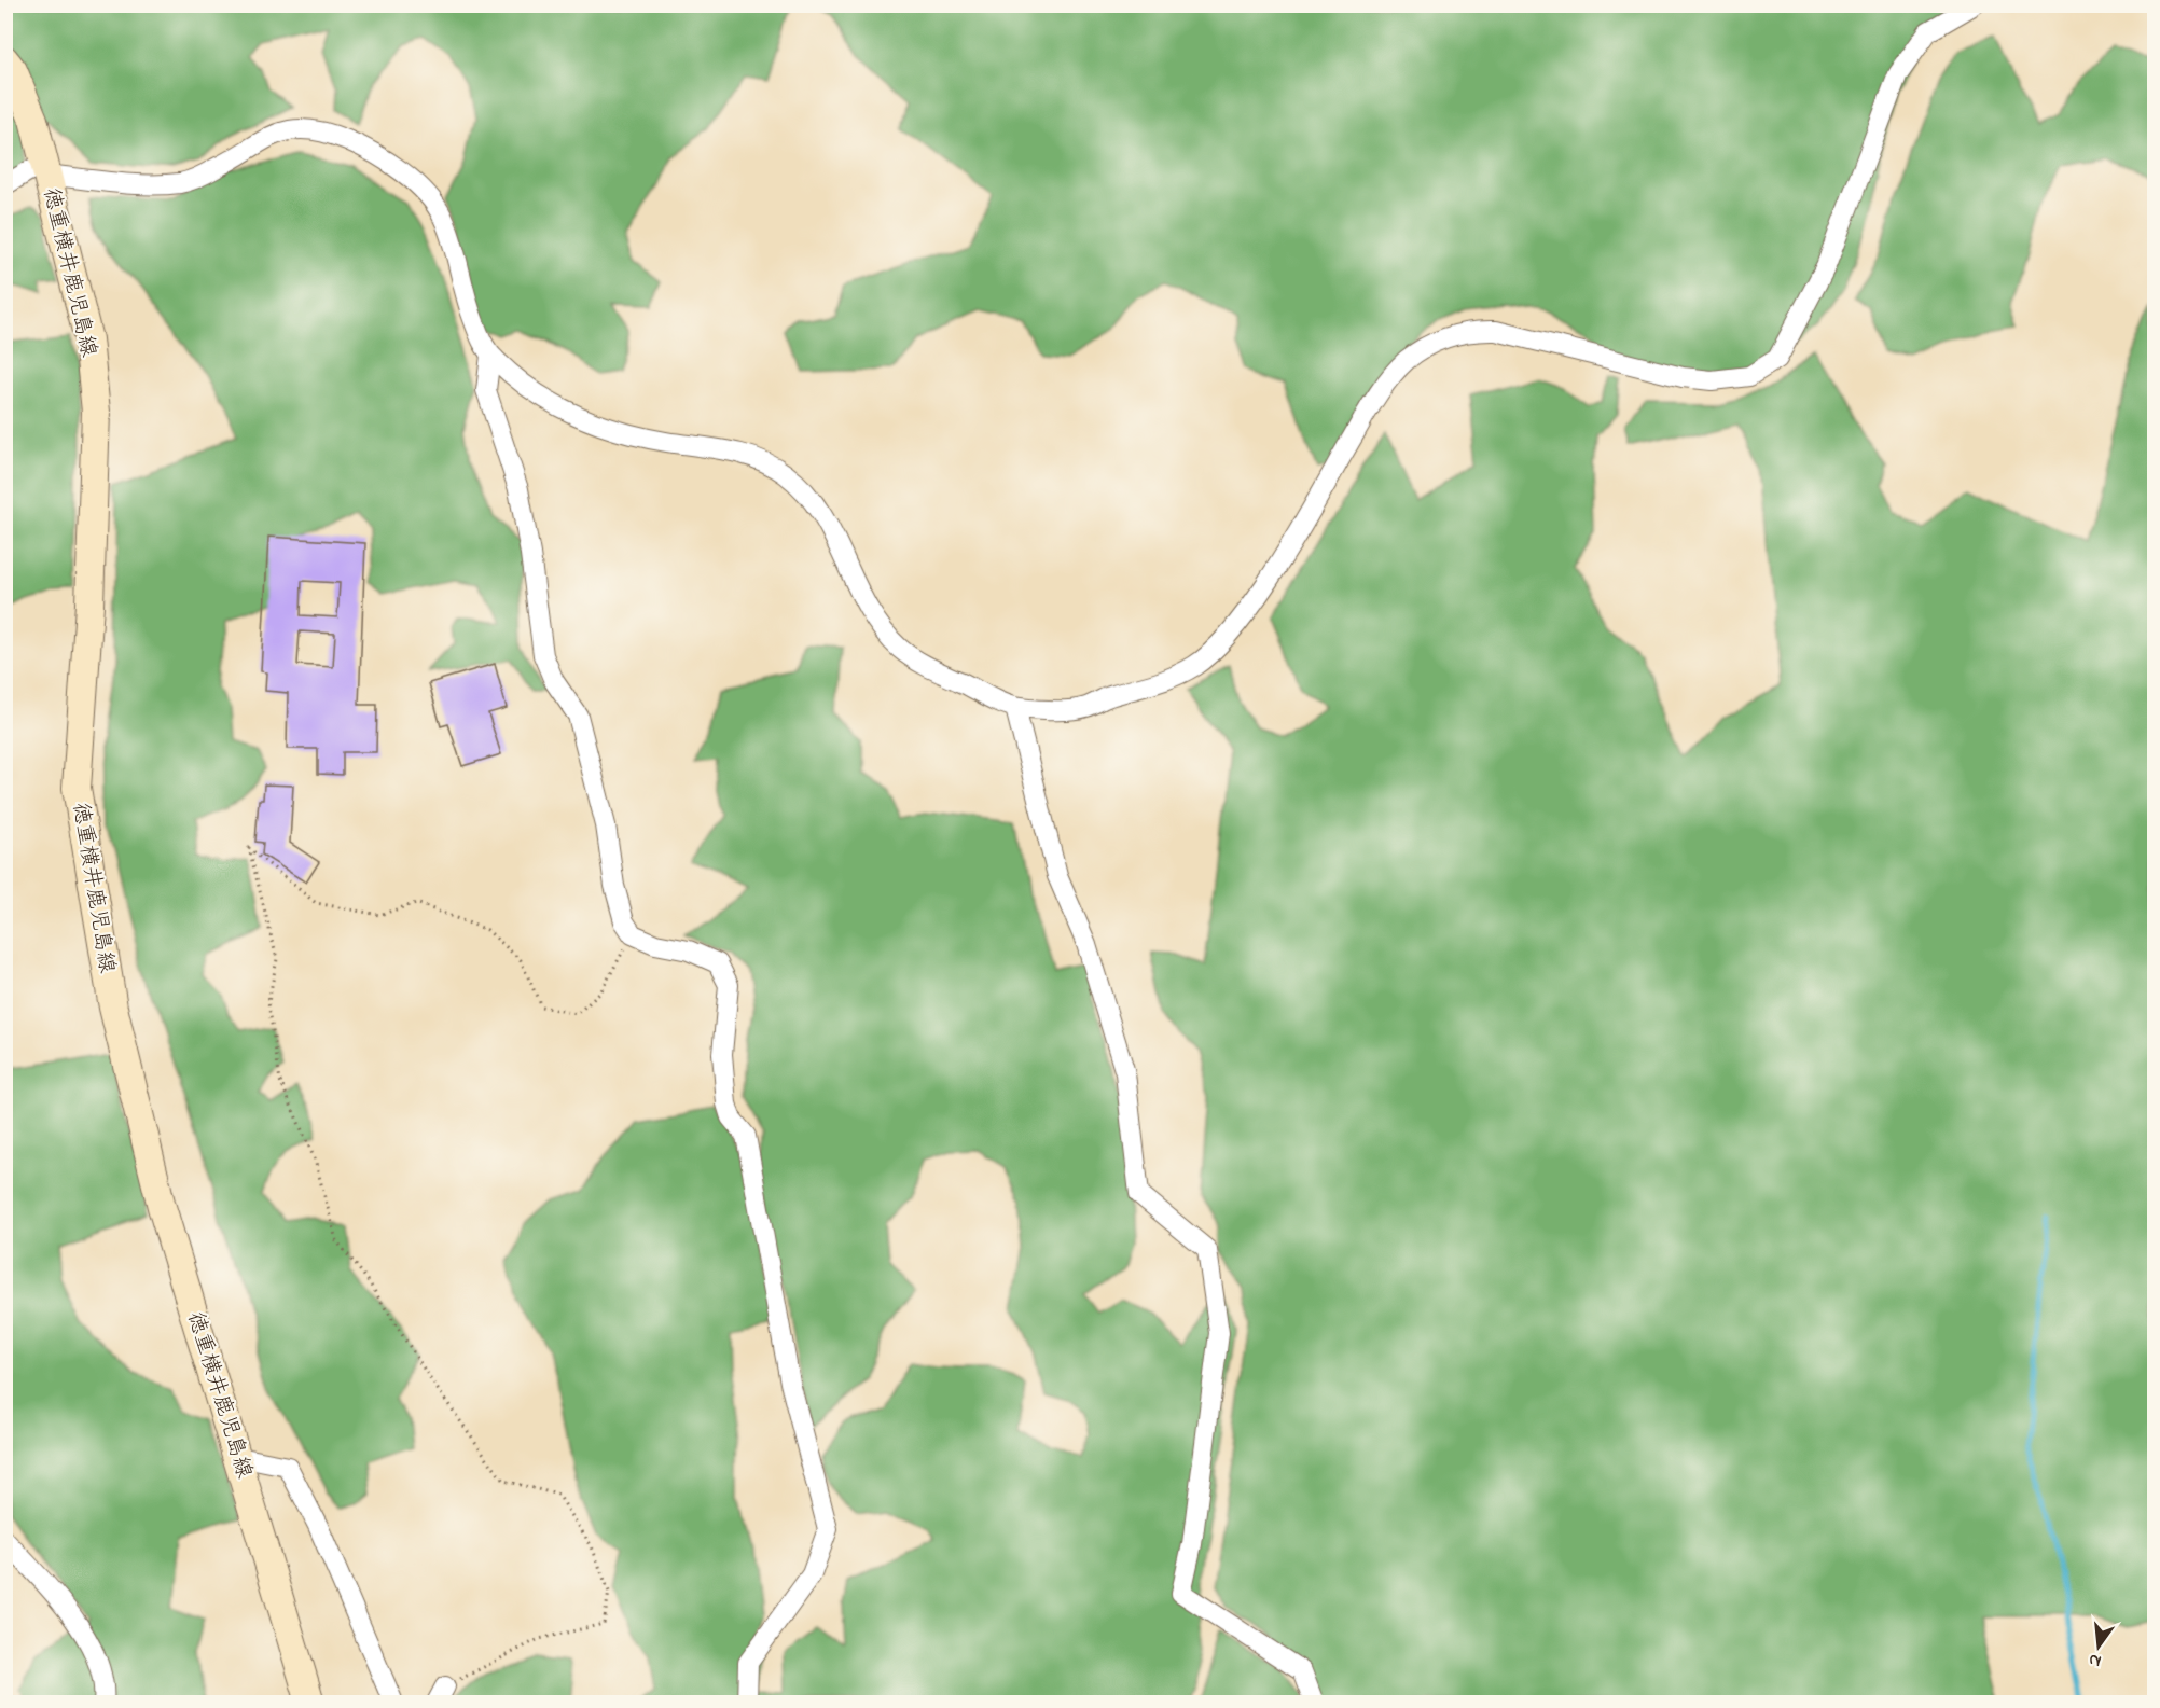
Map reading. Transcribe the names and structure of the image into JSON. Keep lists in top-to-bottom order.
{
  "streets": {
    "main road": ["徳重横井鹿児島線"]
  },
  "north": "bottom"
}
